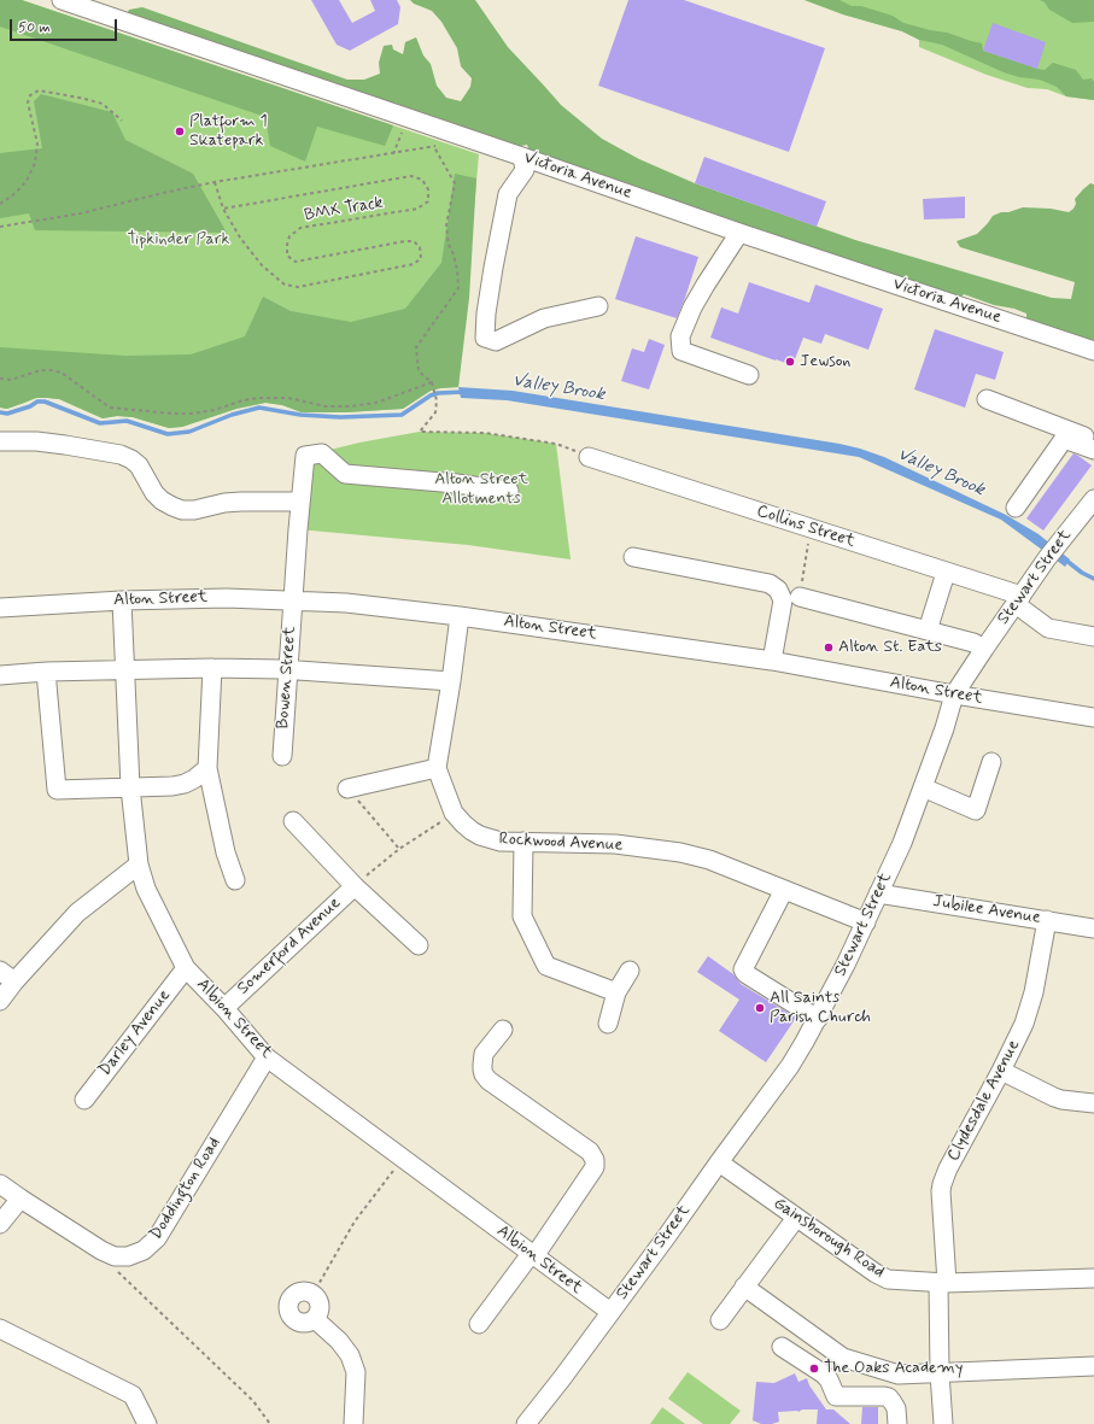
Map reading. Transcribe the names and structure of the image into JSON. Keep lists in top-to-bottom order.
{
  "streets": {
    "street": [
      "Victoria Avenue",
      "Collins Street",
      "Stewart Street",
      "Alton Street",
      "Bowen Street",
      "Rockwood Avenue",
      "Jubilee Avenue",
      "Somerford Avenue",
      "Albion Street",
      "Darley Avenue",
      "Clydesdale Avenue",
      "Doddington Road",
      "Gainsborough Road"
    ],
    "path": ["BMX Track"]
  },
  "crossings": [
    ["Collins Street", "Stewart Street"],
    ["Stewart Street", "Alton Street"],
    ["Stewart Street", "Rockwood Avenue"],
    ["Stewart Street", "Jubilee Avenue"],
    ["Stewart Street", "Albion Street"],
    ["Stewart Street", "Gainsborough Road"],
    ["Alton Street", "Bowen Street"],
    ["Alton Street", "Albion Street"],
    ["Jubilee Avenue", "Clydesdale Avenue"],
    ["Somerford Avenue", "Albion Street"],
    ["Albion Street", "Darley Avenue"],
    ["Albion Street", "Doddington Road"],
    ["Clydesdale Avenue", "Gainsborough Road"]
  ],
  "water": ["Valley Brook"],
  "parks": ["Tipkinder Park", "Alton Street Allotments"],
  "places": [
    "Platform 1 Skatepark",
    "Jewson",
    "Alton St. Eats",
    "All Saints Parish Church",
    "The Oaks Academy"
  ],
  "scale_bar": "50 m"
}
